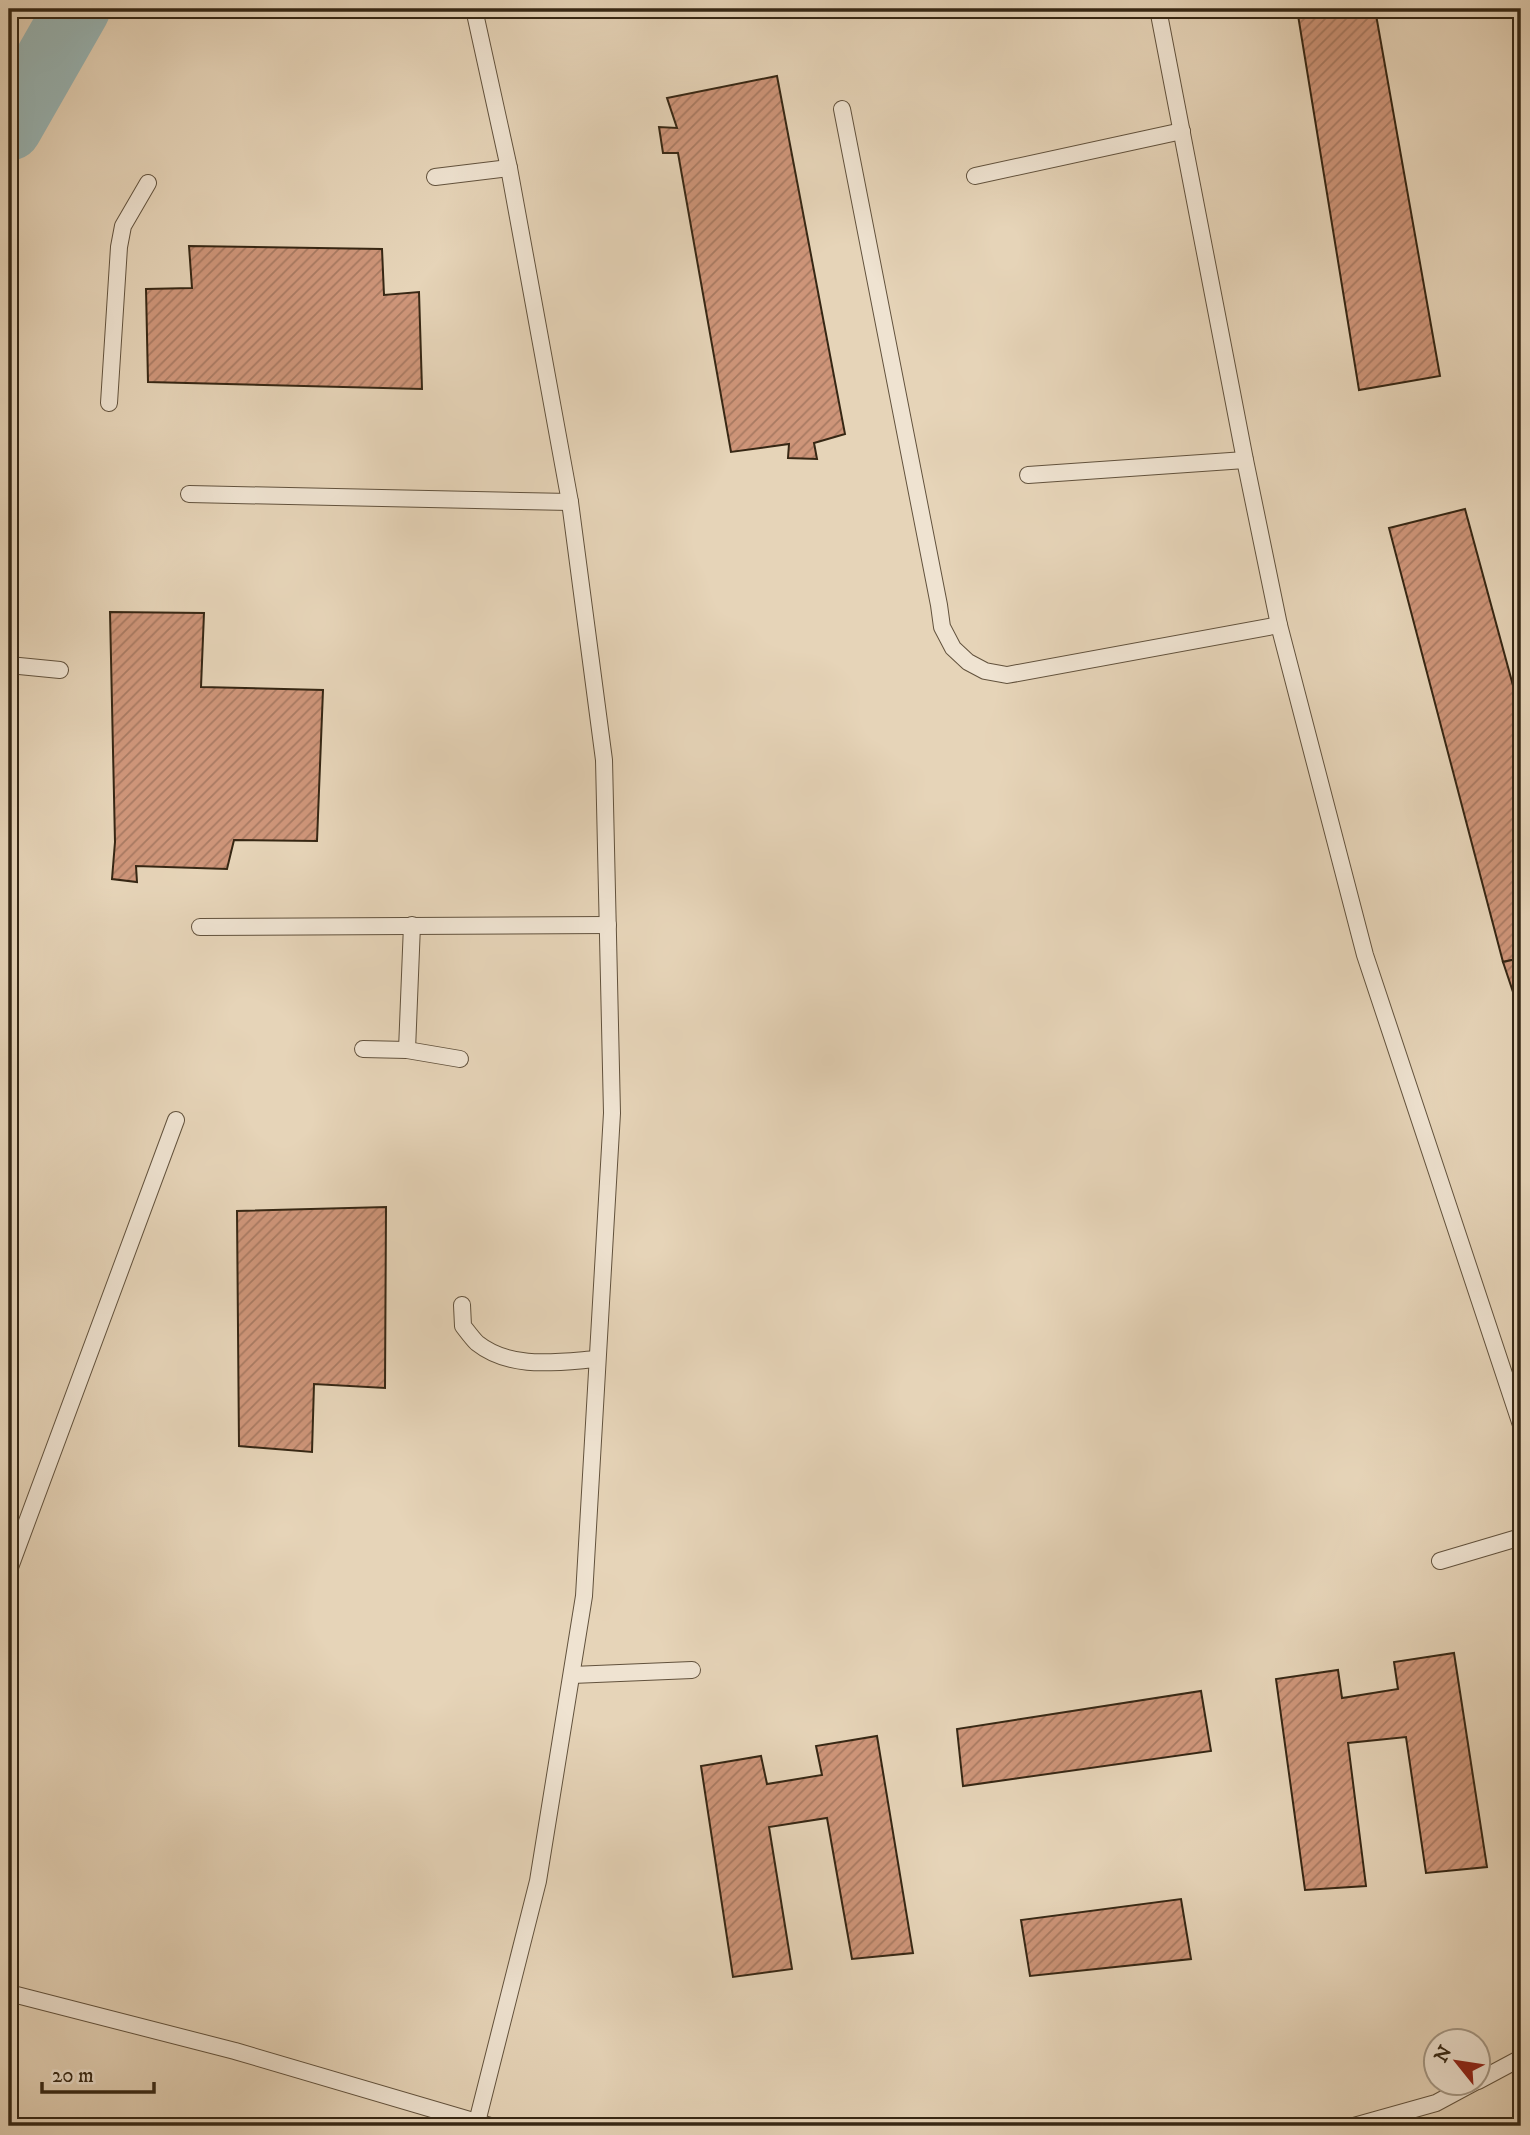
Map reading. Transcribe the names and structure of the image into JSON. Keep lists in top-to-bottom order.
{
  "scale_bar": "20 m",
  "north": "top left"
}
